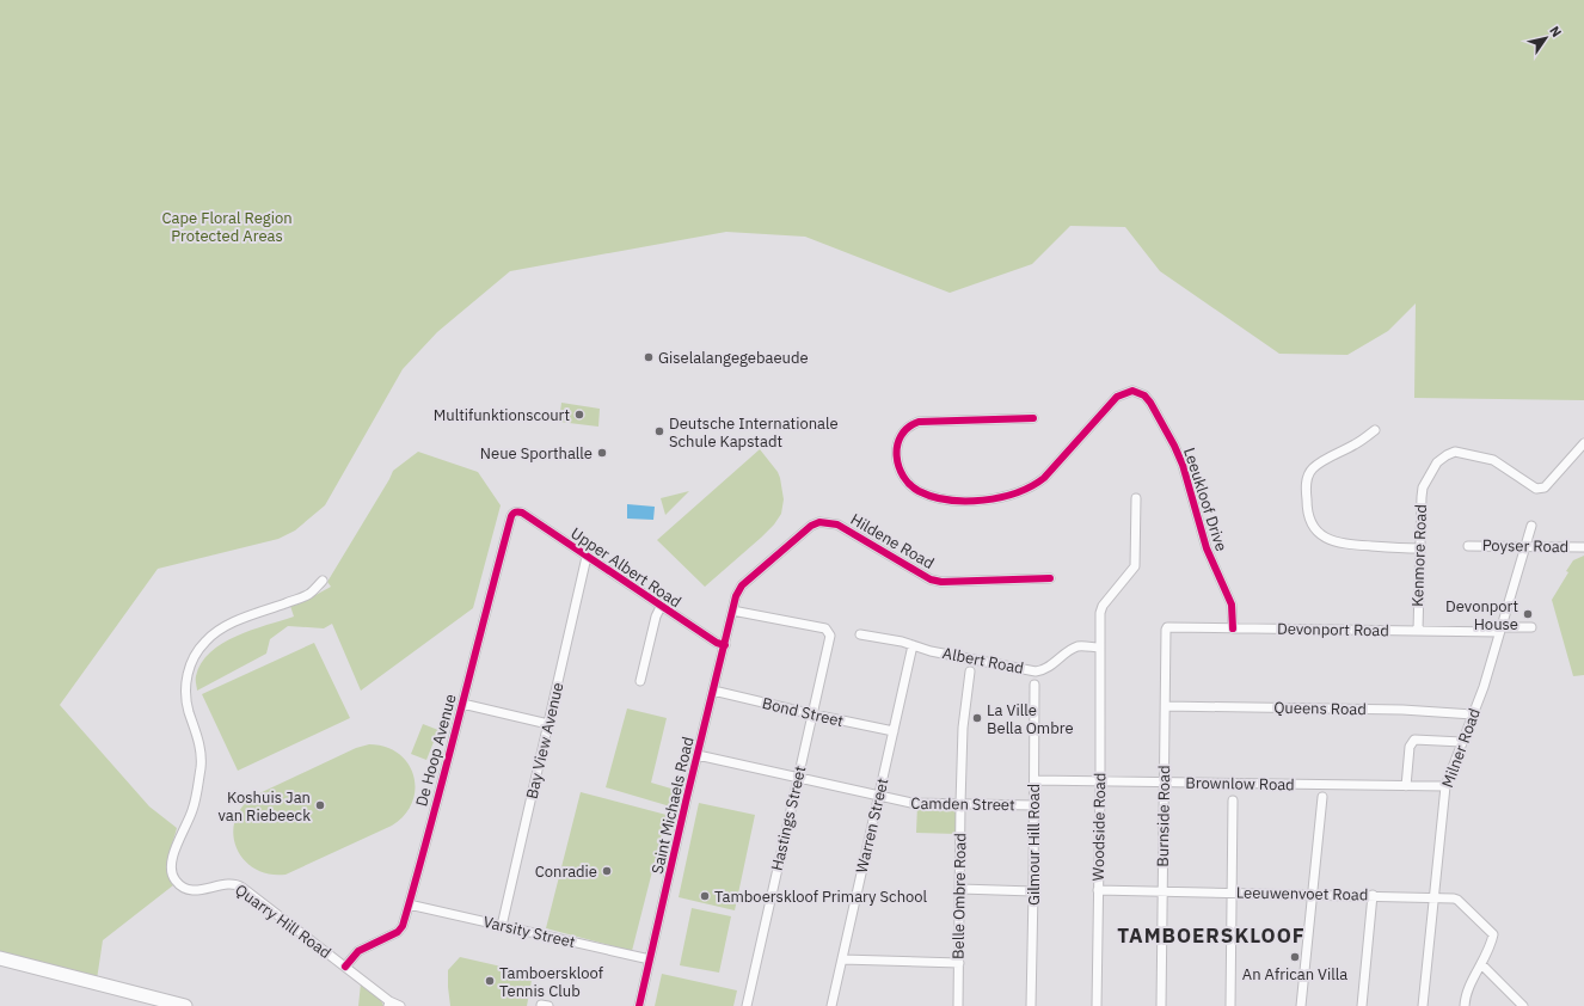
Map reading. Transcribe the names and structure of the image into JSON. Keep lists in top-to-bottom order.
{
  "streets": {
    "street": [
      "Leeukloof Drive",
      "Hildene Road",
      "Poyser Road",
      "Kenmore Road",
      "Upper Albert Road",
      "Devonport Road",
      "Albert Road",
      "Queens Road",
      "Bond Street",
      "Bay View Avenue",
      "Milner Road",
      "De Hoop Avenue",
      "Brownlow Road",
      "Camden Street",
      "Saint Michaels Road",
      "Burnside Road",
      "Hastings Street",
      "Warren Street",
      "Woodside Road",
      "Gilmour Hill Road",
      "Leeuwenvoet Road",
      "Belle Ombre Road",
      "Quarry Hill Road",
      "Varsity Street"
    ]
  },
  "crossings": [
    ["Leeukloof Drive", "Devonport Road"],
    ["Hildene Road", "Saint Michaels Road"],
    ["Hildene Road", "Hastings Street"],
    ["Poyser Road", "Milner Road"],
    ["Kenmore Road", "Devonport Road"],
    ["Upper Albert Road", "Bay View Avenue"],
    ["Upper Albert Road", "De Hoop Avenue"],
    ["Upper Albert Road", "Saint Michaels Road"],
    ["Devonport Road", "Milner Road"],
    ["Devonport Road", "Burnside Road"],
    ["Albert Road", "Warren Street"],
    ["Albert Road", "Woodside Road"],
    ["Queens Road", "Milner Road"],
    ["Queens Road", "Burnside Road"],
    ["Bond Street", "Saint Michaels Road"],
    ["Bond Street", "Hastings Street"],
    ["Bond Street", "Warren Street"],
    ["Bay View Avenue", "Varsity Street"],
    ["Milner Road", "Brownlow Road"],
    ["Milner Road", "Leeuwenvoet Road"],
    ["De Hoop Avenue", "Quarry Hill Road"],
    ["De Hoop Avenue", "Varsity Street"],
    ["Brownlow Road", "Burnside Road"],
    ["Brownlow Road", "Woodside Road"],
    ["Brownlow Road", "Gilmour Hill Road"],
    ["Camden Street", "Saint Michaels Road"],
    ["Camden Street", "Hastings Street"],
    ["Camden Street", "Warren Street"],
    ["Camden Street", "Gilmour Hill Road"],
    ["Camden Street", "Belle Ombre Road"],
    ["Saint Michaels Road", "Hastings Street"],
    ["Saint Michaels Road", "Varsity Street"],
    ["Burnside Road", "Leeuwenvoet Road"],
    ["Woodside Road", "Leeuwenvoet Road"]
  ],
  "districts": ["TAMBOERSKLOOF"],
  "parks": ["Cape Floral Region Protected Areas"],
  "places": [
    "Giselalangegebaeude",
    "Multifunktionscourt",
    "Deutsche Internationale Schule Kapstadt",
    "Neue Sporthalle",
    "Devonport House",
    "La Ville Bella Ombre",
    "Koshuis Jan van Riebeeck",
    "Conradie",
    "Tamboerskloof Primary School",
    "An African Villa",
    "Tamboerskloof Tennis Club"
  ],
  "north": "top right"
}
